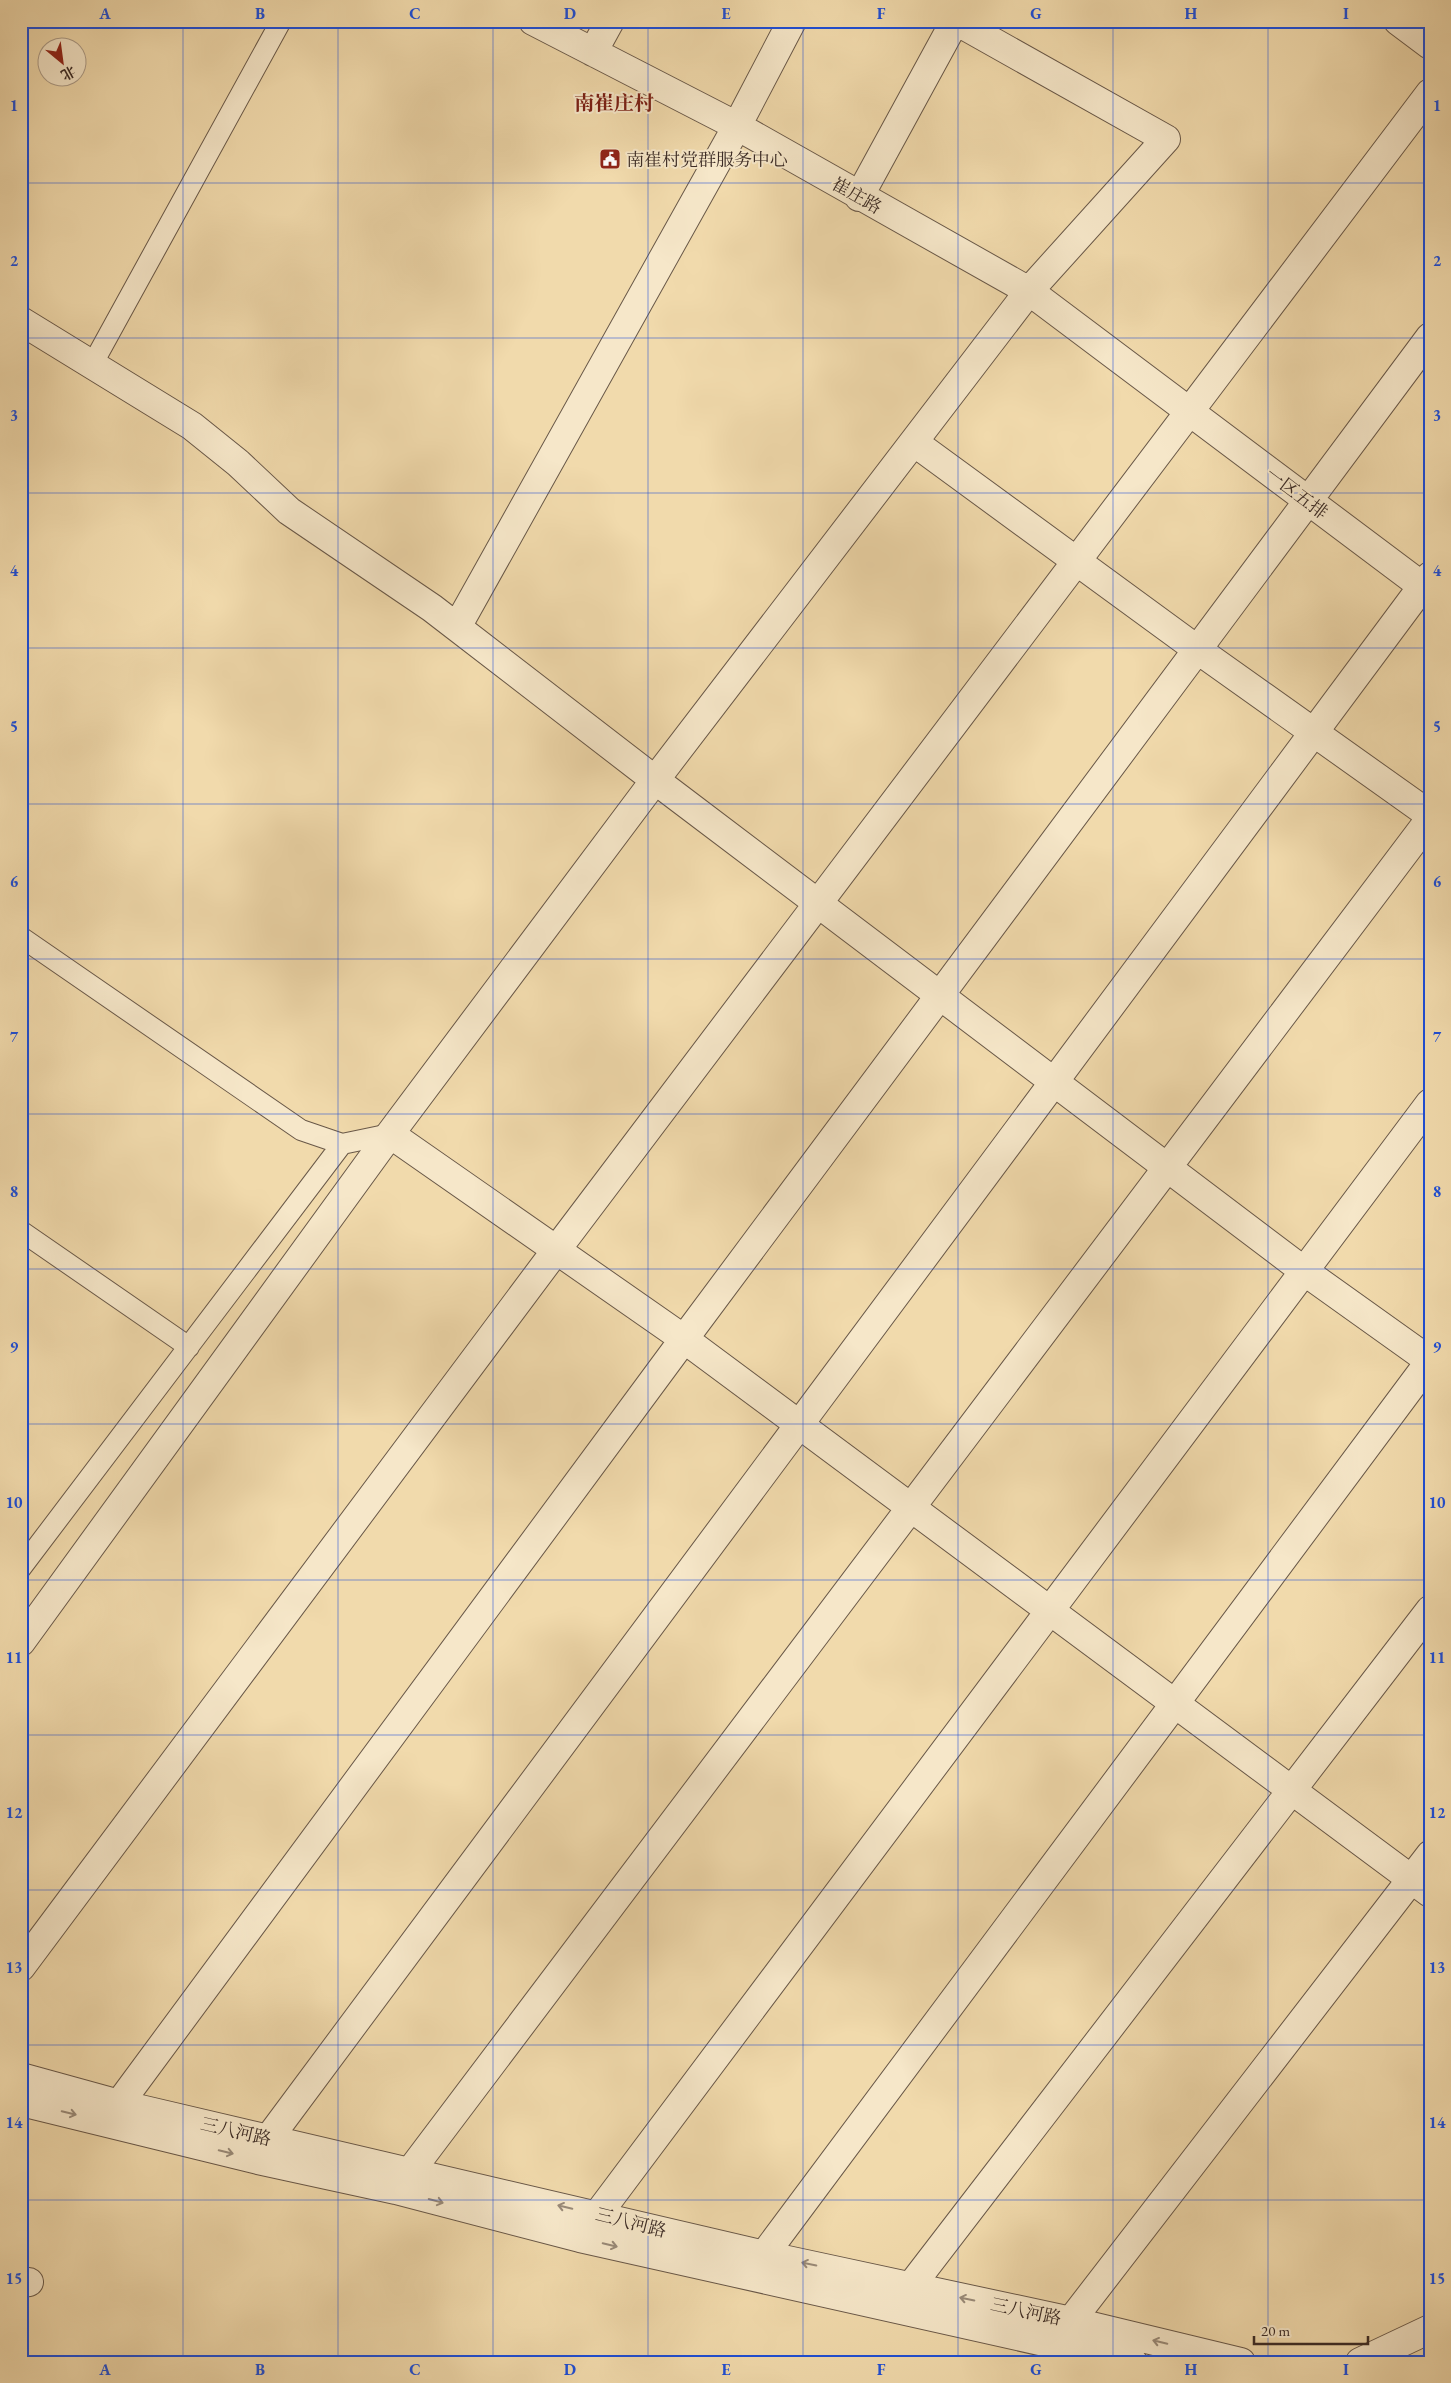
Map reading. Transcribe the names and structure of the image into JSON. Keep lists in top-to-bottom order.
{
  "streets": {
    "street": ["崔庄路", "一区五排", "三八河路"]
  },
  "crossings": [
    ["崔庄路", "一区五排"]
  ],
  "districts": ["南崔庄村"],
  "places": {
    "public building": ["南崔村党群服务中心"]
  },
  "scale_bar": "20 m",
  "north": "bottom right",
  "grid": {
    "columns": [
      "A",
      "B",
      "C",
      "D",
      "E",
      "F",
      "G",
      "H",
      "I"
    ],
    "rows": [
      "1",
      "2",
      "3",
      "4",
      "5",
      "6",
      "7",
      "8",
      "9",
      "10",
      "11",
      "12",
      "13",
      "14",
      "15"
    ]
  }
}
